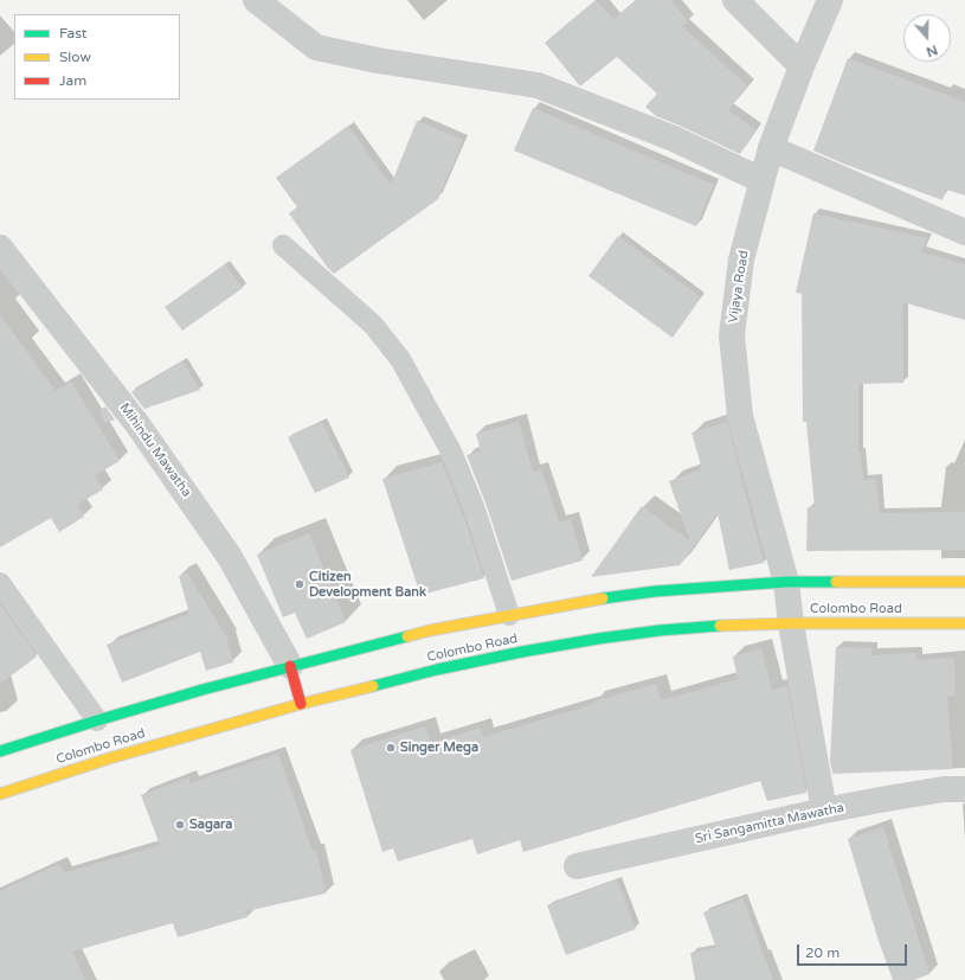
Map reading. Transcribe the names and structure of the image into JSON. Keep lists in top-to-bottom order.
{
  "streets": {
    "main road": ["Colombo Road"],
    "street": ["Vijaya Road", "Mihindu Mawatha", "Sri Sangamitta Mawatha"]
  },
  "crossings": [
    ["Vijaya Road", "Colombo Road"],
    ["Vijaya Road", "Sri Sangamitta Mawatha"],
    ["Mihindu Mawatha", "Colombo Road"]
  ],
  "places": ["Citizen Development Bank", "Singer Mega", "Sagara"],
  "legend": ["Fast", "Slow", "Jam"],
  "scale_bar": "20 m",
  "north": "bottom"
}
